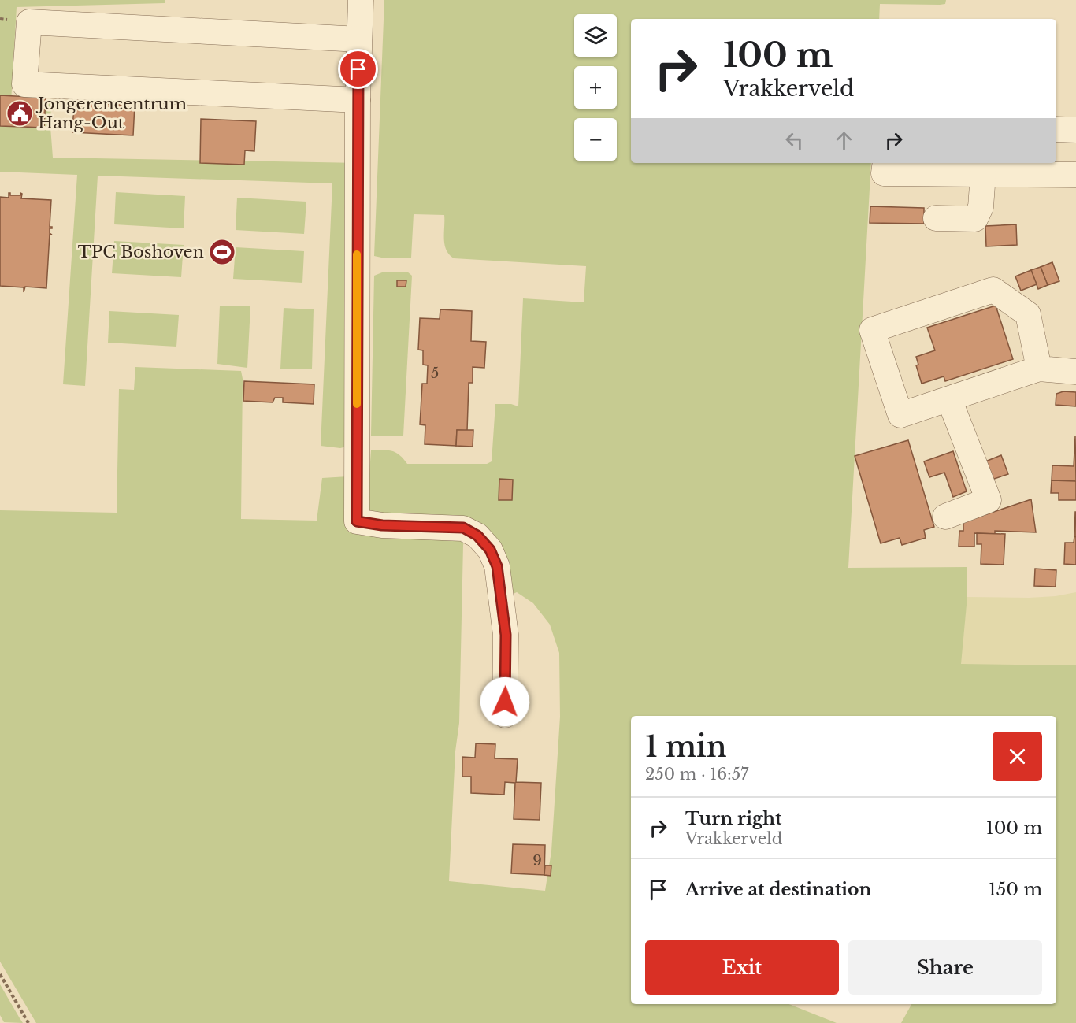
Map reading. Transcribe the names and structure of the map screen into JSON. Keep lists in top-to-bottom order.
{
  "places": {
    "public building": ["Jongerencentrum Hang-Out"],
    "sports": ["TPC Boshoven"]
  },
  "house_numbers": ["5", "9"],
  "page": {
    "map_buttons": ["+", "−"],
    "turn": ["100 m", "Vrakkerveld"],
    "heading": ["1 min", "250 m · 16:57"],
    "list": [
      {
        "name": "Turn right",
        "note": "Vrakkerveld",
        "value": "100 m"
      },
      {
        "name": "Arrive at destination",
        "value": "150 m"
      }
    ],
    "buttons": ["Exit", "Share"]
  }
}
